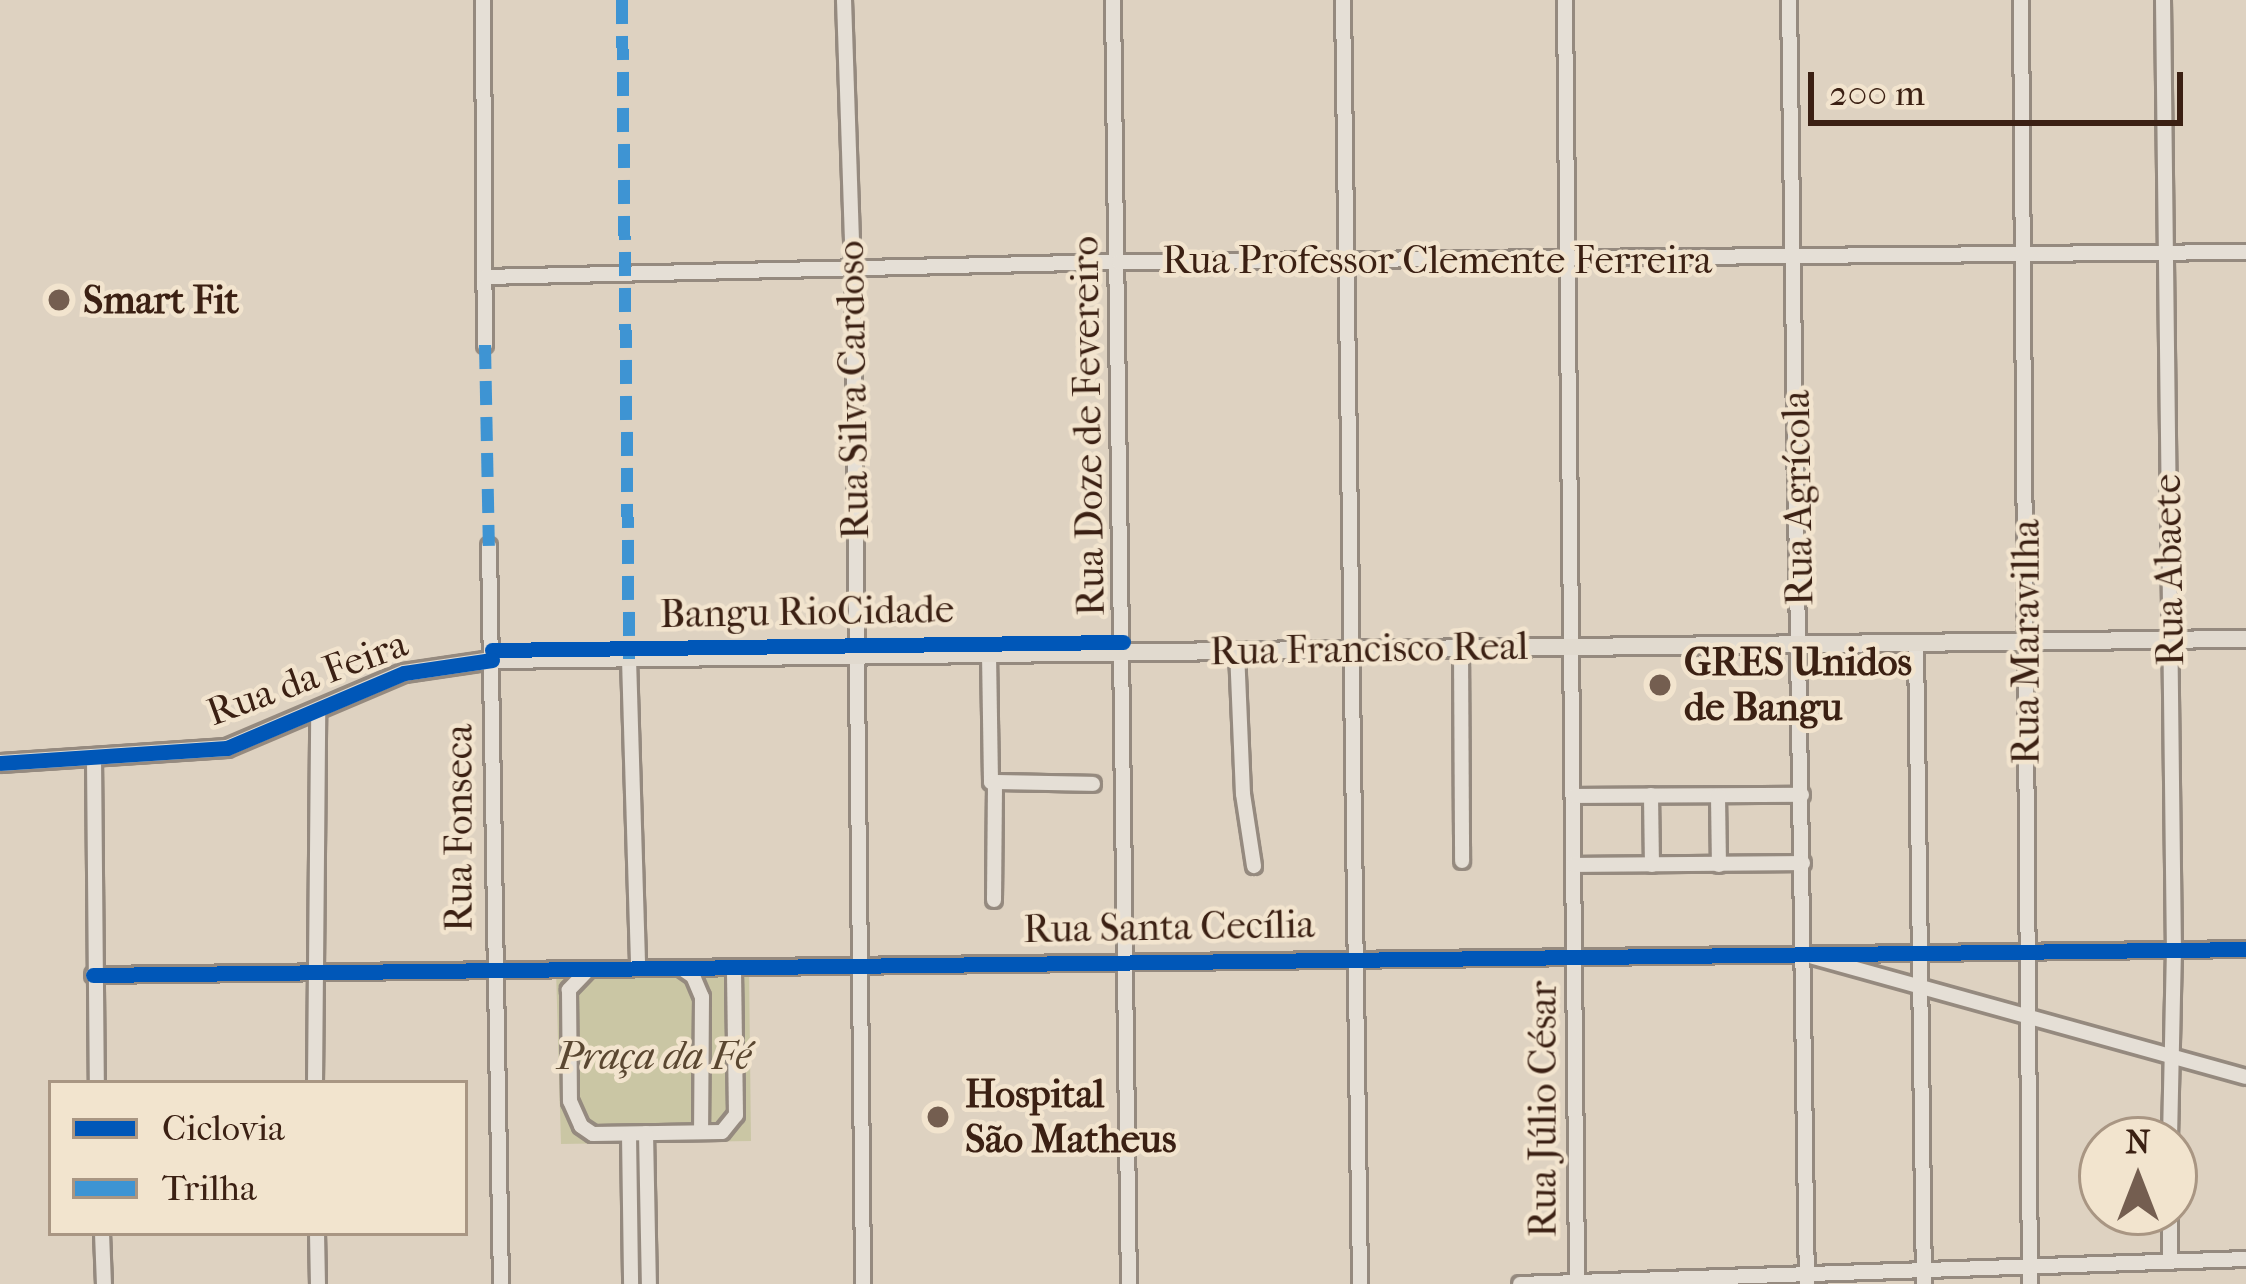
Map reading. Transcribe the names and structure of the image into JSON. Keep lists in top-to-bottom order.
{
  "streets": {
    "main road": ["Rua Francisco Real", "Rua da Feira"],
    "street": [
      "Rua Professor Clemente Ferreira",
      "Rua Silva Cardoso",
      "Rua Doze de Fevereiro",
      "Rua Agrícola",
      "Rua Abaete",
      "Rua Maravilha",
      "Rua Fonseca",
      "Rua Santa Cecília",
      "Rua Júlio César"
    ],
    "cycle path": ["Bangu RioCidade"]
  },
  "crossings": [
    ["Rua Professor Clemente Ferreira", "Rua Silva Cardoso"],
    ["Rua Professor Clemente Ferreira", "Rua Doze de Fevereiro"],
    ["Rua Professor Clemente Ferreira", "Rua Agrícola"],
    ["Rua Professor Clemente Ferreira", "Rua Abaete"],
    ["Rua Professor Clemente Ferreira", "Rua Maravilha"],
    ["Rua Professor Clemente Ferreira", "Rua Júlio César"],
    ["Rua Silva Cardoso", "Rua Francisco Real"],
    ["Rua Silva Cardoso", "Rua Santa Cecília"],
    ["Rua Doze de Fevereiro", "Rua Francisco Real"],
    ["Rua Doze de Fevereiro", "Rua Santa Cecília"],
    ["Rua Agrícola", "Rua Francisco Real"],
    ["Rua Agrícola", "Rua Santa Cecília"],
    ["Rua Abaete", "Rua Francisco Real"],
    ["Rua Abaete", "Rua Santa Cecília"],
    ["Rua Maravilha", "Rua Francisco Real"],
    ["Rua Maravilha", "Rua Santa Cecília"],
    ["Rua Francisco Real", "Rua da Feira"],
    ["Rua Francisco Real", "Rua Fonseca"],
    ["Rua Francisco Real", "Rua Júlio César"],
    ["Rua da Feira", "Rua Fonseca"],
    ["Rua Fonseca", "Rua Santa Cecília"],
    ["Rua Santa Cecília", "Rua Júlio César"]
  ],
  "parks": ["Praça da Fé"],
  "places": ["Smart Fit", "GRES Unidos de Bangu", "Hospital São Matheus"],
  "legend": ["Ciclovia", "Trilha"],
  "scale_bar": "200 m",
  "north": "top"
}
